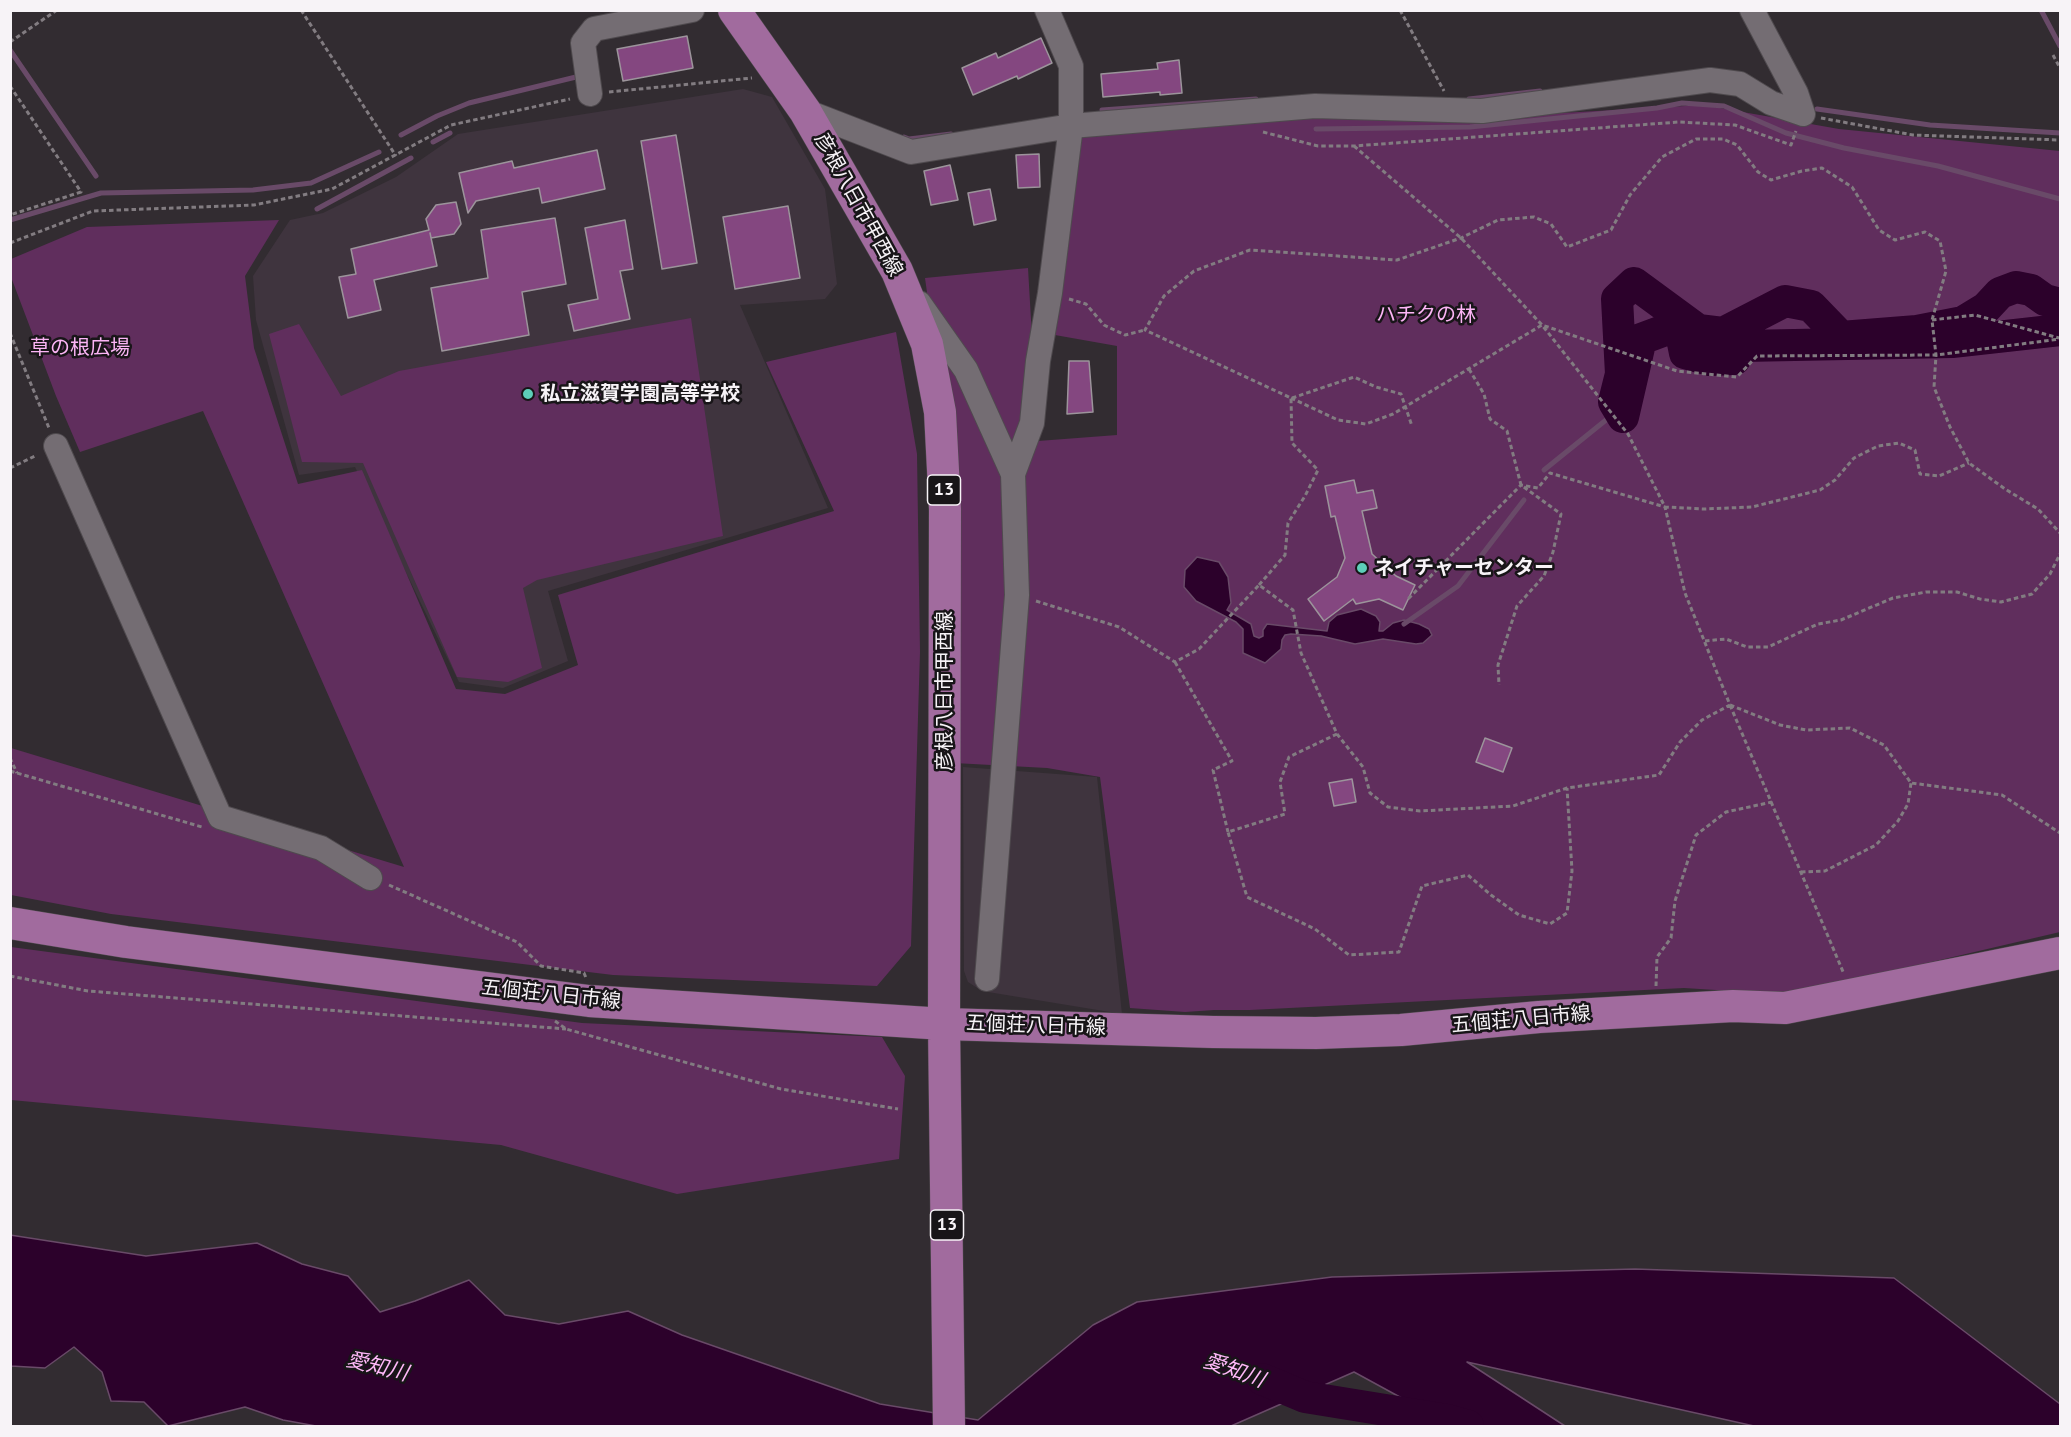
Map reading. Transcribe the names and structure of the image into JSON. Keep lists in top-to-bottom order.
{
  "streets": {
    "main road": ["彦根八日市甲西線", "13", "五個荘八日市線"]
  },
  "crossings": [
    ["彦根八日市甲西線", "五個荘八日市線"]
  ],
  "water": ["愛知川"],
  "parks": ["ハチクの林", "草の根広場"],
  "places": ["私立滋賀学園高等学校", "ネイチャーセンター"]
}
